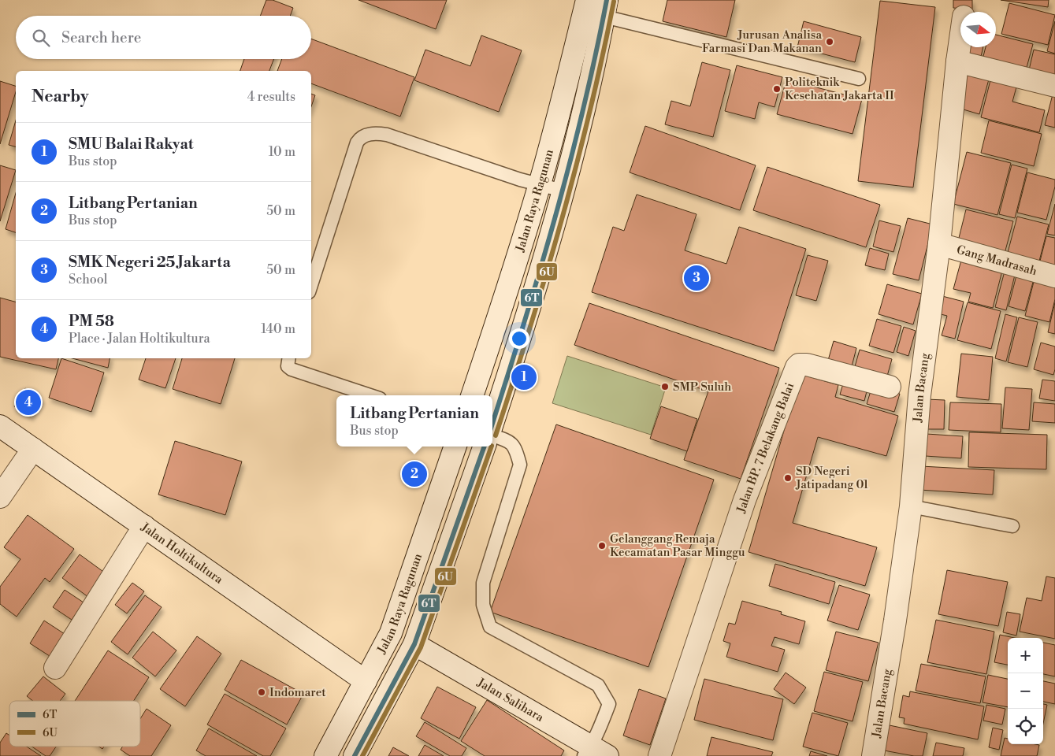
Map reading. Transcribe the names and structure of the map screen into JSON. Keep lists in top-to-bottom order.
{
  "streets": {
    "street": [
      "Jalan Raya Ragunan",
      "Gang Madrasah",
      "Jalan Bacang",
      "Jalan BP. 7 Belakang Balai",
      "Jalan Holtikultura",
      "Jalan Salihara"
    ]
  },
  "crossings": [
    ["Jalan Raya Ragunan", "Jalan Holtikultura"],
    ["Gang Madrasah", "Jalan Bacang"]
  ],
  "places": [
    "Jurusan Analisa Farmasi Dan Makanan",
    "Politeknik Kesehatan Jakarta II",
    "SMP Suluh",
    "SD Negeri Jatipadang 01",
    "Gelanggang Remaja Kecamatan Pasar Minggu",
    "Indomaret"
  ],
  "lines": ["transit line 6T", "transit line 6U"],
  "legend": ["6T", "6U"],
  "north": "right",
  "page": {
    "search": "Search here",
    "heading": ["Nearby", "4 results"],
    "list": [
      {
        "mark": "1",
        "name": "SMU Balai Rakyat",
        "note": "Bus stop",
        "value": "10 m"
      },
      {
        "mark": "2",
        "name": "Litbang Pertanian",
        "note": "Bus stop",
        "value": "50 m"
      },
      {
        "mark": "3",
        "name": "SMK Negeri 25 Jakarta",
        "note": "School",
        "value": "50 m"
      },
      {
        "mark": "4",
        "name": "PM 58",
        "note": "Place · Jalan Holtikultura",
        "value": "140 m"
      }
    ],
    "pins": [
      "3",
      "1",
      "4",
      "2"
    ],
    "popup": ["Litbang Pertanian", "Bus stop"],
    "map_buttons": ["+", "−"]
  }
}
